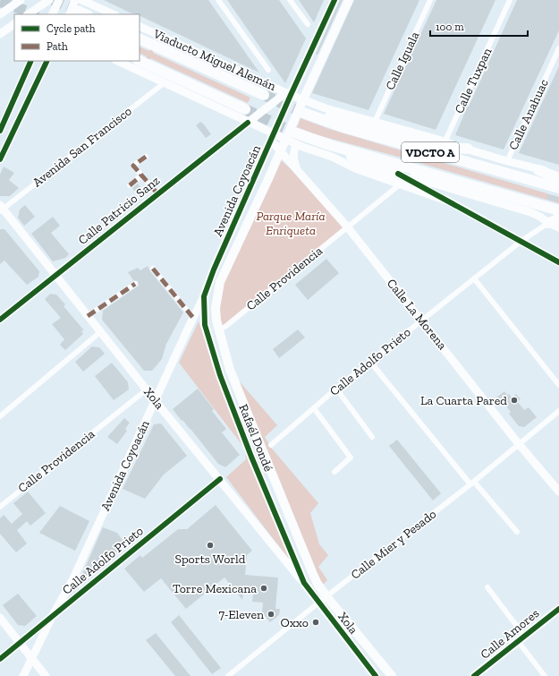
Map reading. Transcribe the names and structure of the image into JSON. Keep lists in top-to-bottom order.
{
  "streets": {
    "highway": ["Viaducto Miguel Alemán", "VDCTO A"],
    "main road": [
      "Avenida Coyoacán",
      "Xola",
      "Rafaél Dondé",
      "Calle Amores"
    ],
    "street": [
      "Calle Iguala",
      "Calle Tuxpan",
      "Calle Anahuac",
      "Avenida San Francisco",
      "Calle Patricio Sanz",
      "Calle Providencia",
      "Calle La Morena",
      "Calle Adolfo Prieto",
      "Calle Mier y Pesado"
    ]
  },
  "crossings": [
    ["Viaducto Miguel Alemán", "Calle Iguala"],
    ["Viaducto Miguel Alemán", "Calle Tuxpan"],
    ["Viaducto Miguel Alemán", "Calle Anahuac"],
    ["Viaducto Miguel Alemán", "Avenida Coyoacán"],
    ["Viaducto Miguel Alemán", "Calle Patricio Sanz"],
    ["Avenida San Francisco", "Xola"],
    ["VDCTO A", "Avenida Coyoacán"],
    ["Avenida Coyoacán", "Calle Patricio Sanz"],
    ["Avenida Coyoacán", "Calle La Morena"],
    ["Avenida Coyoacán", "Calle Adolfo Prieto"],
    ["Avenida Coyoacán", "Xola"],
    ["Avenida Coyoacán", "Rafaél Dondé"],
    ["Calle Patricio Sanz", "Xola"],
    ["Calle Providencia", "Calle La Morena"],
    ["Calle Providencia", "Xola"],
    ["Calle Providencia", "Rafaél Dondé"],
    ["Calle La Morena", "Calle Adolfo Prieto"],
    ["Calle La Morena", "Calle Mier y Pesado"],
    ["Calle Adolfo Prieto", "Xola"],
    ["Xola", "Rafaél Dondé"],
    ["Xola", "Calle Mier y Pesado"],
    ["Rafaél Dondé", "Calle Mier y Pesado"]
  ],
  "parks": ["Parque María Enriqueta"],
  "places": [
    "La Cuarta Pared",
    "Sports World",
    "Torre Mexicana",
    "7-Eleven",
    "Oxxo"
  ],
  "legend": ["Cycle path", "Path"],
  "scale_bar": "100 m"
}
